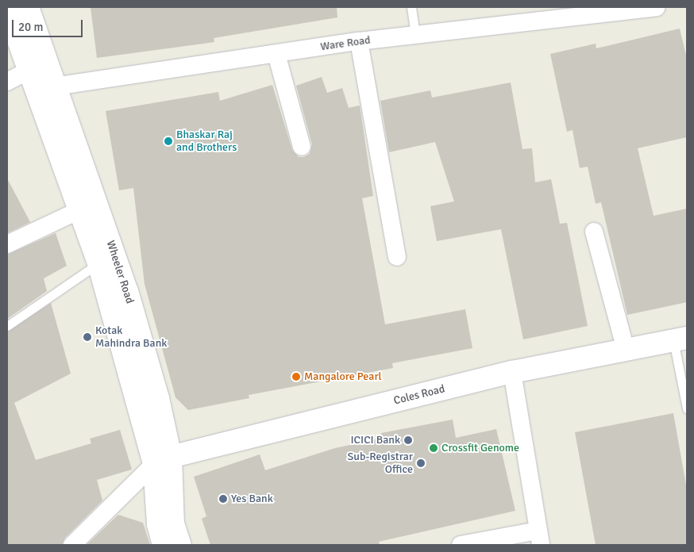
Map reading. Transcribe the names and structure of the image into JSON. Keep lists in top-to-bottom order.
{
  "streets": {
    "main road": ["Wheeler Road", "Coles Road"],
    "street": ["Ware Road"]
  },
  "crossings": [
    ["Ware Road", "Wheeler Road"],
    ["Wheeler Road", "Coles Road"]
  ],
  "places": [
    "Bhaskar Raj and Brothers",
    "Kotak Mahindra Bank",
    "Mangalore Pearl",
    "ICICI Bank",
    "Crossfit Genome",
    "Sub-Registrar Office",
    "Yes Bank"
  ],
  "scale_bar": "20 m"
}
